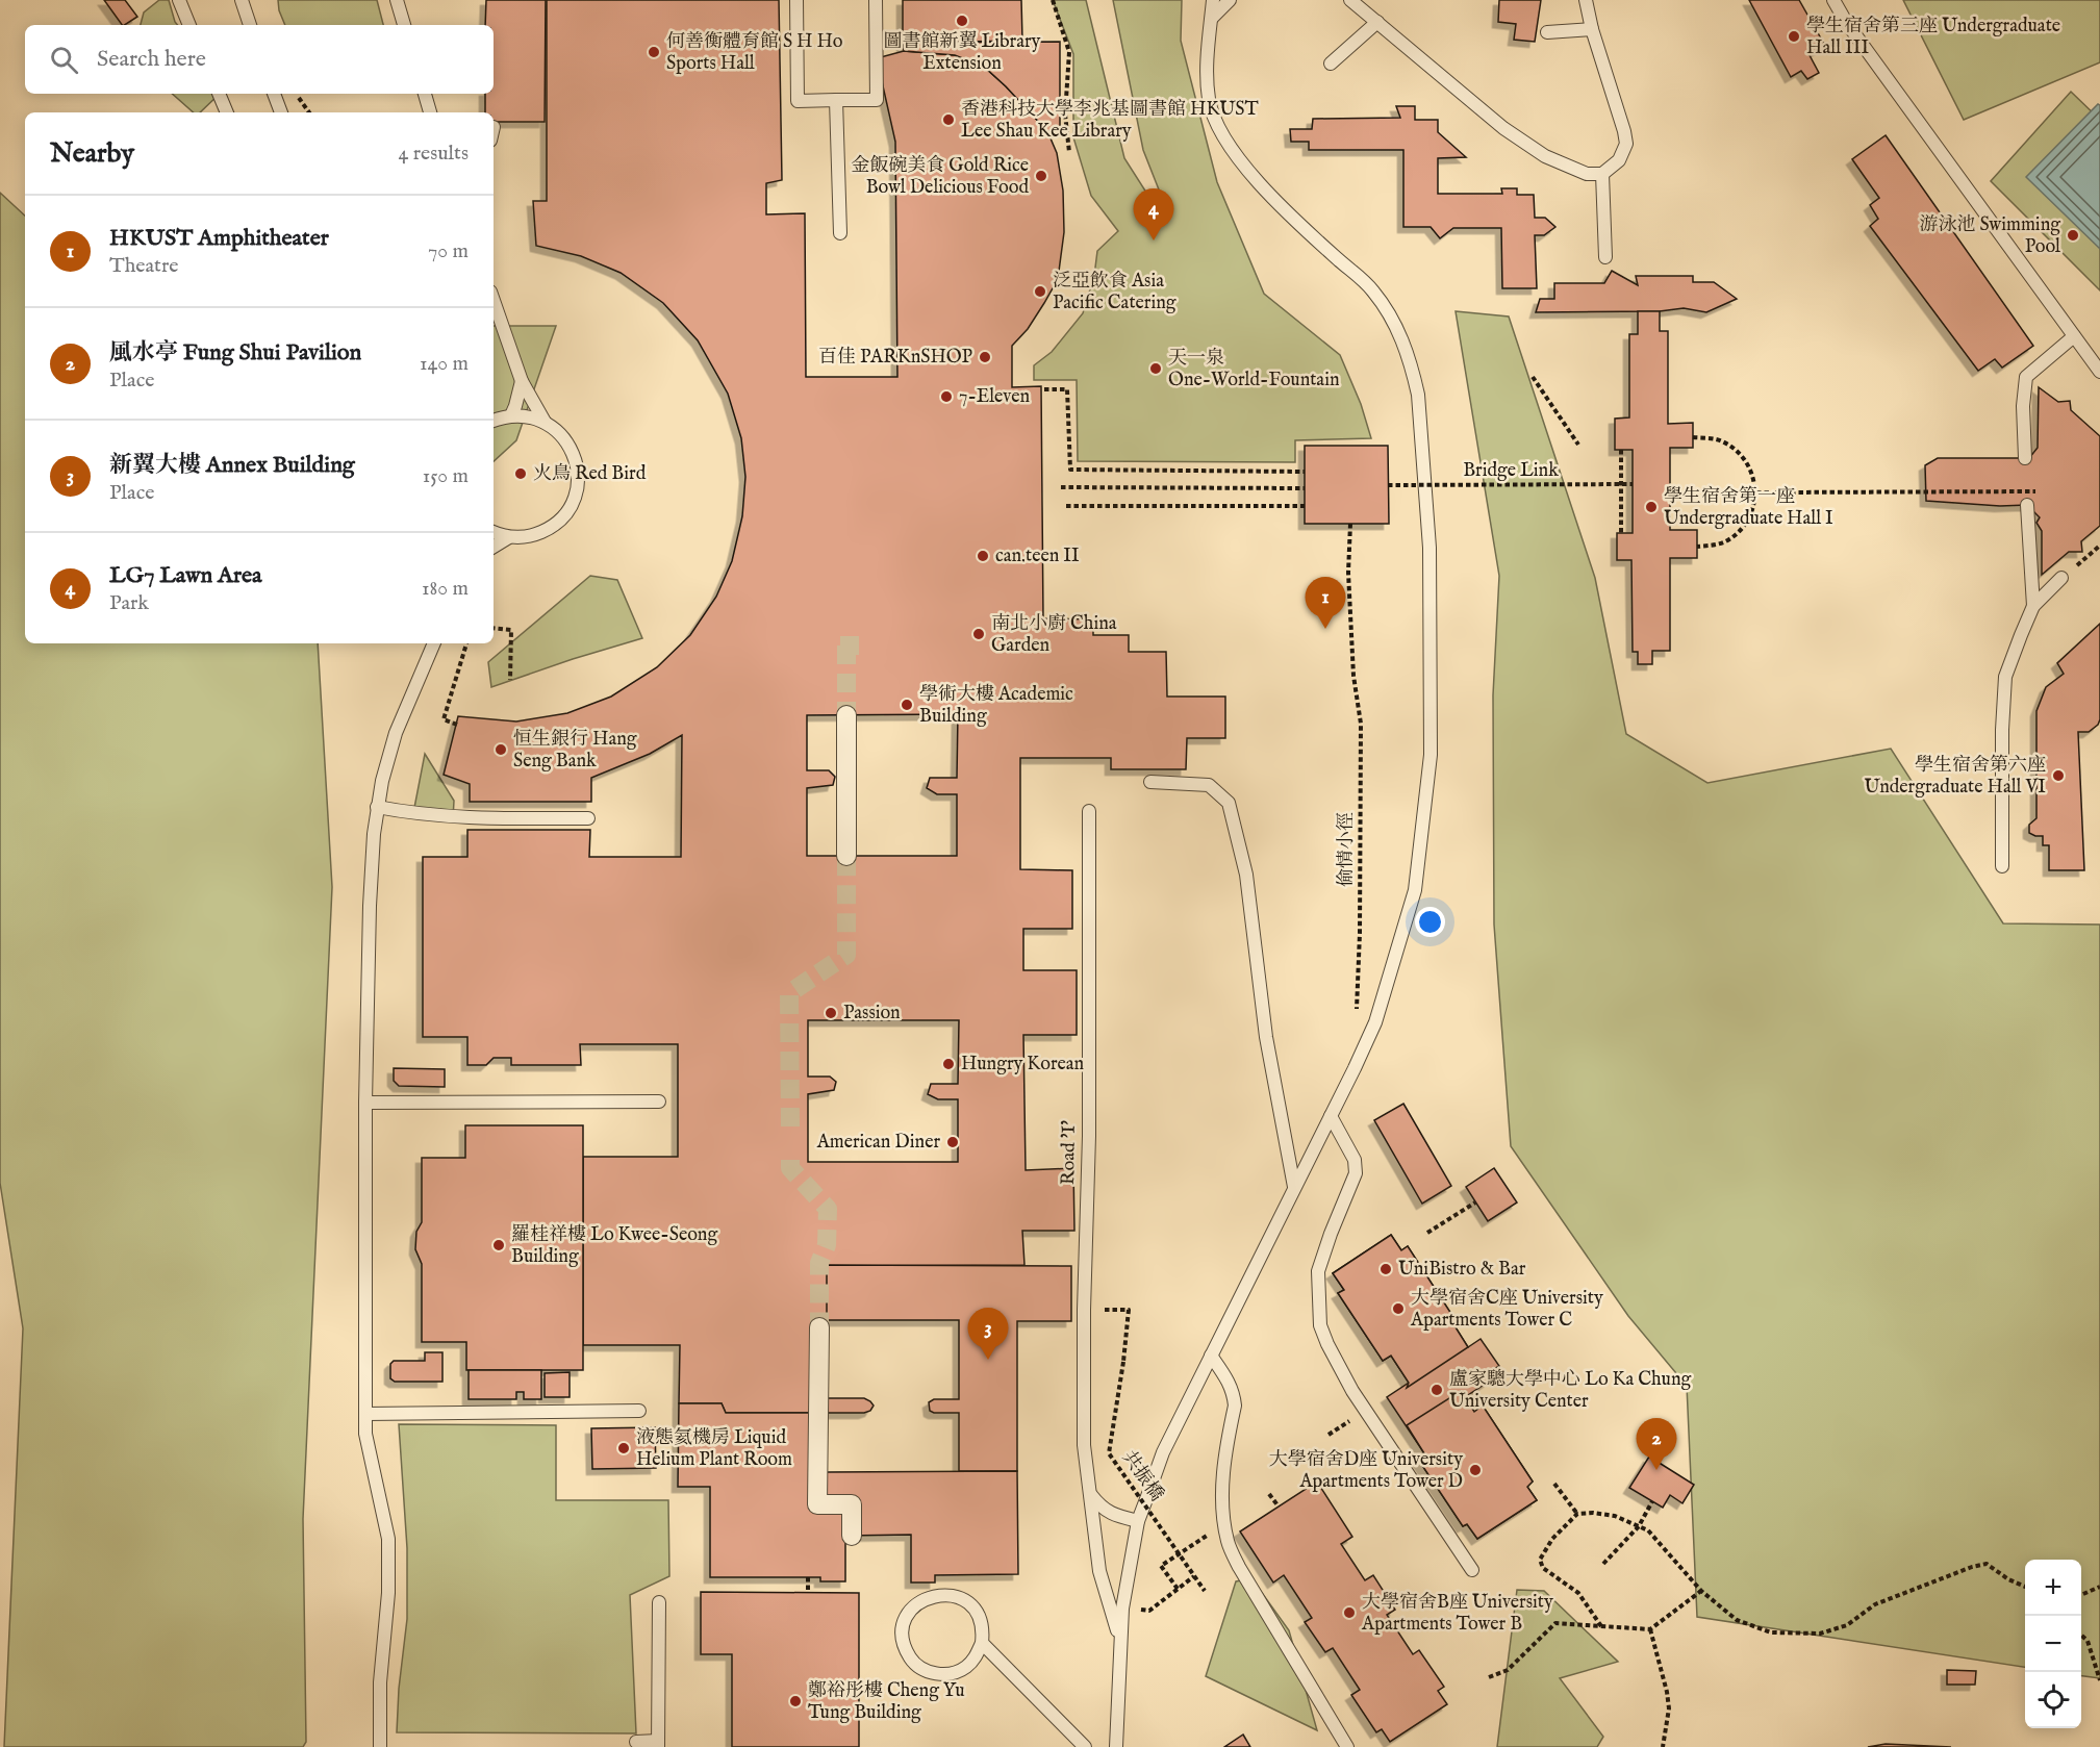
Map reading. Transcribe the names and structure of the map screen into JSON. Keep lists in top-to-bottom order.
{
  "streets": {
    "lane": ["Road 'I'"],
    "path": ["Bridge Link", "偷情小徑", "共振橋"]
  },
  "crossings": [
    ["Road 'I'", "共振橋"]
  ],
  "places": [
    "圖書館新翼 Library Extension",
    "學生宿舍第三座 Undergraduate Hall III",
    "何善衡體育館 S H Ho Sports Hall",
    "香港科技大學李兆基圖書館 HKUST Lee Shau Kee Library",
    "金飯碗美食 Gold Rice Bowl Delicious Food",
    "游泳池 Swimming Pool",
    "泛亞飲食 Asia Pacific Catering",
    "百佳 PARKnSHOP",
    "天一泉 One-World-Fountain",
    "7-Eleven",
    "火鳥 Red Bird",
    "學生宿舍第一座 Undergraduate Hall I",
    "can.teen II",
    "南北小廚 China Garden",
    "學術大樓 Academic Building",
    "恒生銀行 Hang Seng Bank",
    "學生宿舍第六座 Undergraduate Hall VI",
    "Passion",
    "Hungry Korean",
    "American Diner",
    "羅桂祥樓 Lo Kwee-Seong Building",
    "UniBistro & Bar",
    "大學宿舍C座 University Apartments Tower C",
    "盧家驄大學中心 Lo Ka Chung University Center",
    "液態氦機房 Liquid Helium Plant Room",
    "大學宿舍D座 University Apartments Tower D",
    "大學宿舍B座 University Apartments Tower B",
    "鄭裕彤樓 Cheng Yu Tung Building"
  ],
  "page": {
    "search": "Search here",
    "heading": ["Nearby", "4 results"],
    "pins": [
      "4",
      "1",
      "3",
      "2"
    ],
    "list": [
      {
        "mark": "1",
        "name": "HKUST Amphitheater",
        "note": "Theatre",
        "value": "70 m"
      },
      {
        "mark": "2",
        "name": "風水亭 Fung Shui Pavilion",
        "note": "Place",
        "value": "140 m"
      },
      {
        "mark": "3",
        "name": "新翼大樓 Annex Building",
        "note": "Place",
        "value": "150 m"
      },
      {
        "mark": "4",
        "name": "LG7 Lawn Area",
        "note": "Park",
        "value": "180 m"
      }
    ],
    "map_buttons": ["+", "−"]
  }
}
